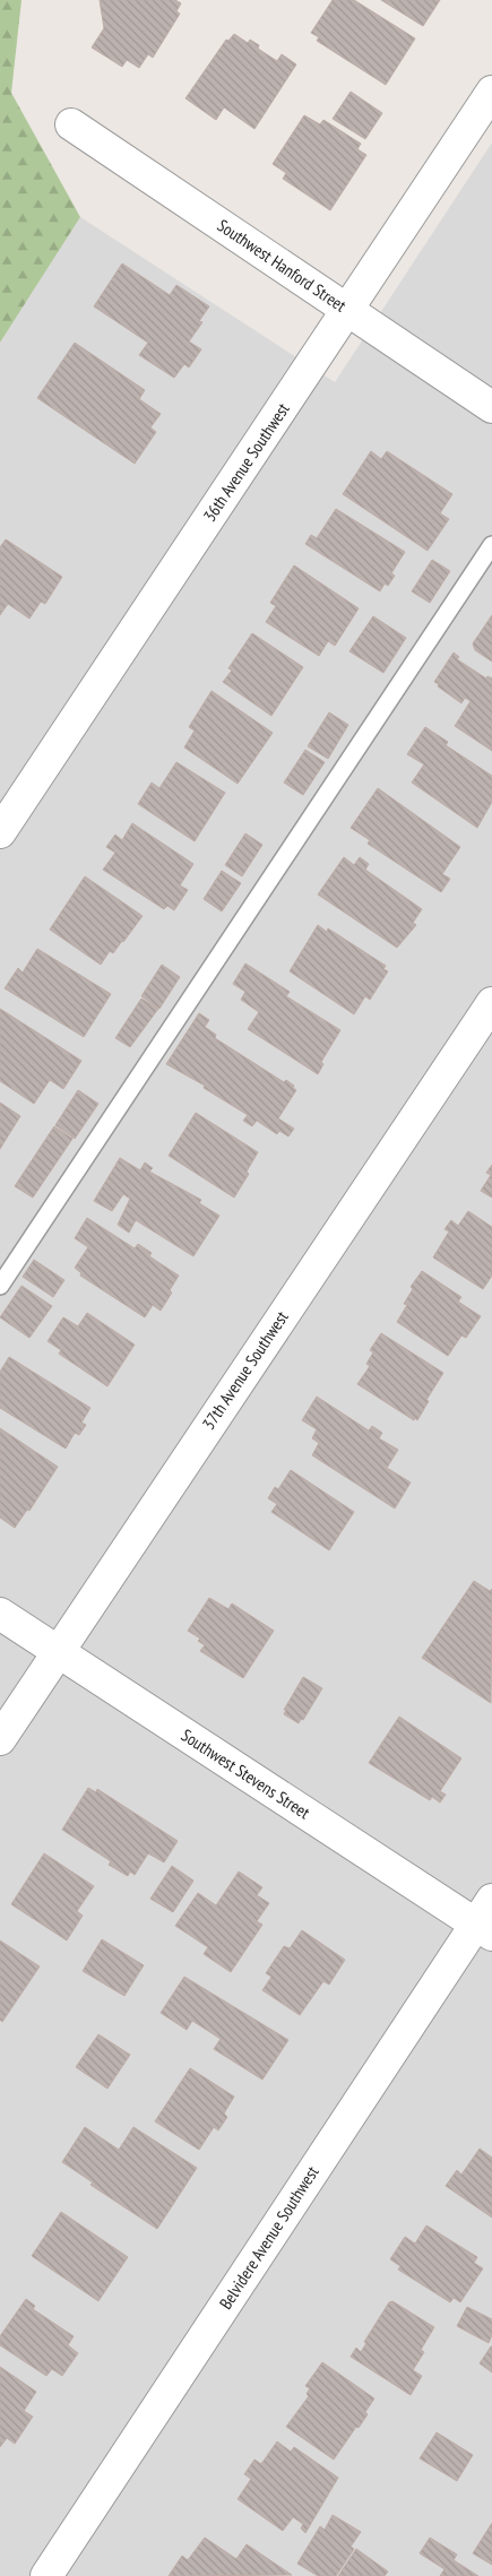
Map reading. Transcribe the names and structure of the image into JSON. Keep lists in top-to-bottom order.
{
  "streets": {
    "street": [
      "Southwest Hanford Street",
      "36th Avenue Southwest",
      "37th Avenue Southwest",
      "Southwest Stevens Street",
      "Belvidere Avenue Southwest"
    ]
  },
  "crossings": [
    ["Southwest Hanford Street", "36th Avenue Southwest"],
    ["37th Avenue Southwest", "Southwest Stevens Street"],
    ["Southwest Stevens Street", "Belvidere Avenue Southwest"]
  ]
}
